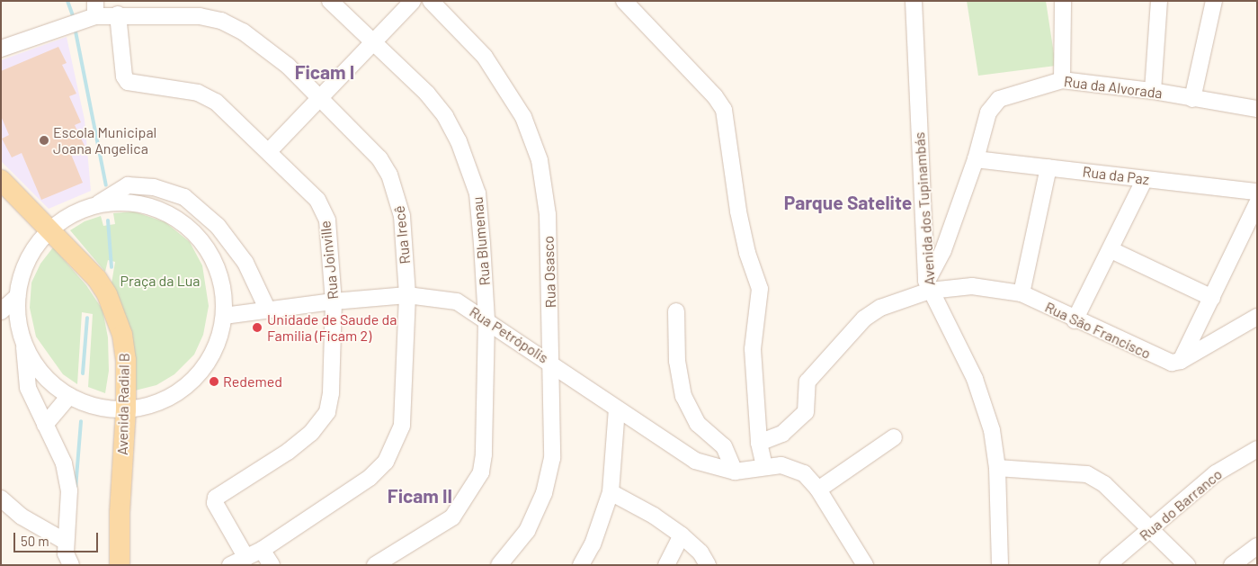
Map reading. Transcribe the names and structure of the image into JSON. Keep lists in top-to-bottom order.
{
  "streets": {
    "main road": ["Avenida Radial B"],
    "street": [
      "Rua da Alvorada",
      "Rua da Paz",
      "Avenida dos Tupinambás",
      "Rua Irecê",
      "Rua Blumenau",
      "Rua Joinville",
      "Rua Osasco",
      "Rua São Francisco",
      "Rua Petrópolis",
      "Rua do Barranco"
    ]
  },
  "crossings": [
    ["Rua da Alvorada", "Rua da Paz"],
    ["Rua da Alvorada", "Avenida dos Tupinambás"],
    ["Rua da Alvorada", "Rua São Francisco"],
    ["Avenida dos Tupinambás", "Rua São Francisco"],
    ["Rua Irecê", "Rua Joinville"],
    ["Rua Irecê", "Rua Petrópolis"],
    ["Rua Blumenau", "Rua Petrópolis"],
    ["Rua Joinville", "Rua Petrópolis"],
    ["Rua Osasco", "Rua Petrópolis"]
  ],
  "districts": ["Ficam I", "Parque Satelite", "Ficam II"],
  "parks": ["Praça da Lua"],
  "places": ["Escola Municipal Joana Angelica", "Unidade de Saude da Familia (Ficam 2)", "Redemed"],
  "scale_bar": "50 m"
}
